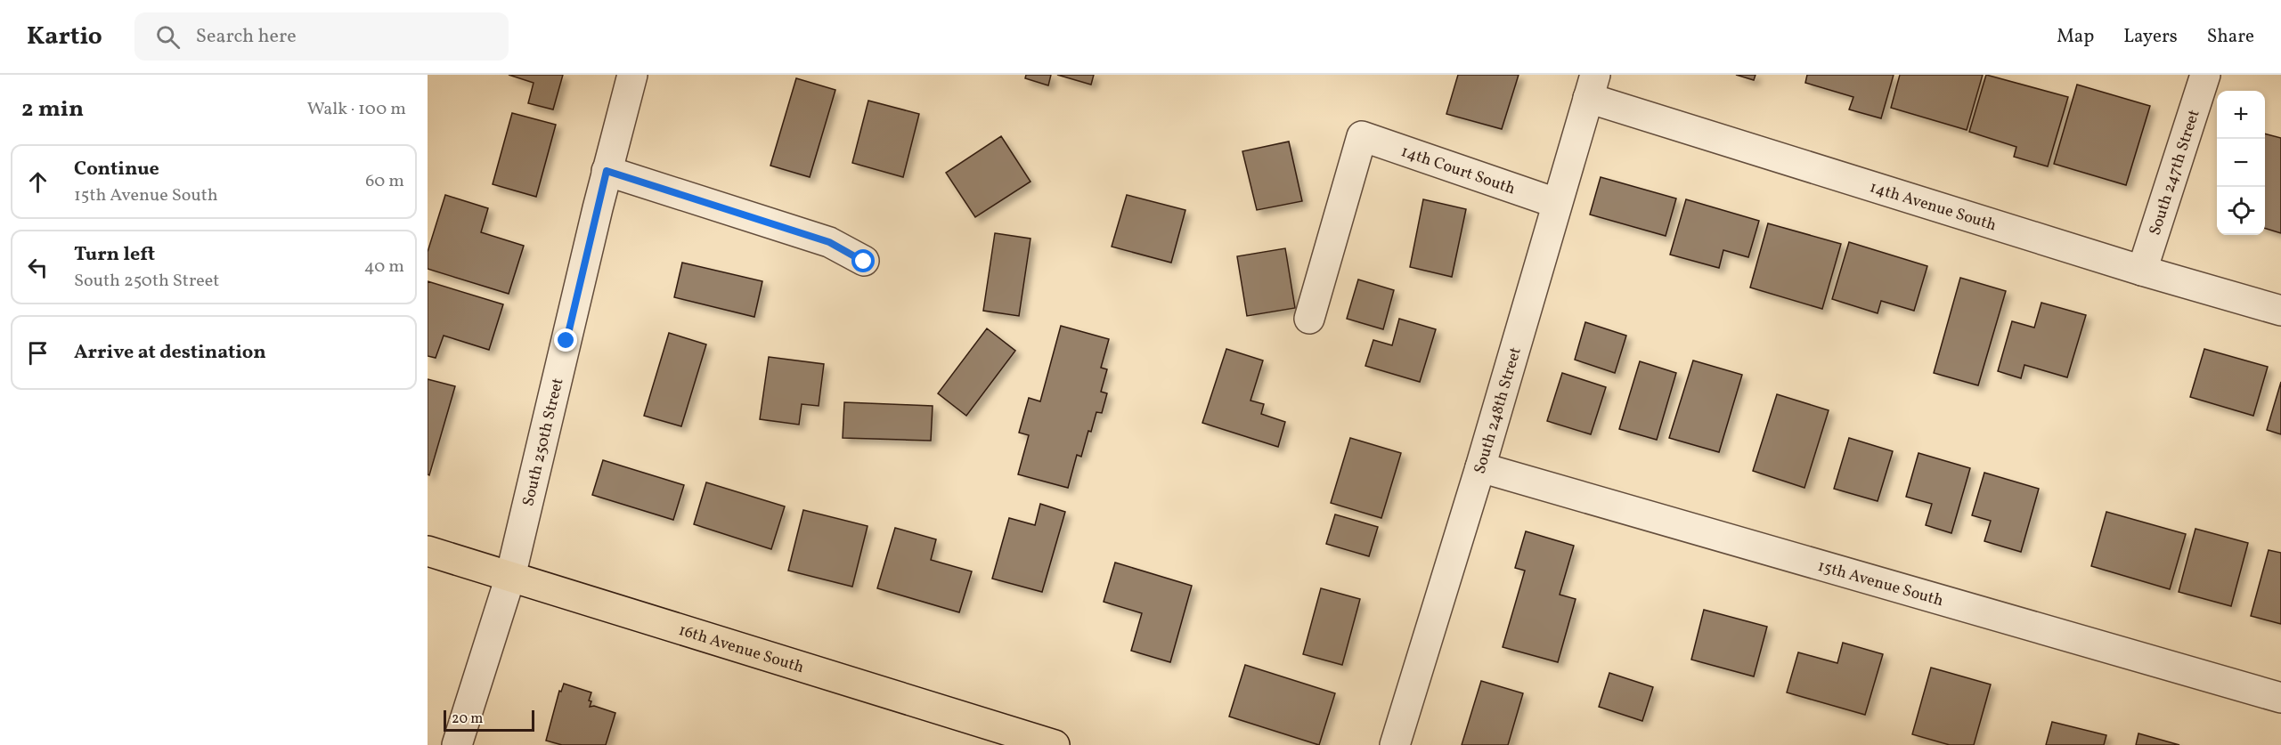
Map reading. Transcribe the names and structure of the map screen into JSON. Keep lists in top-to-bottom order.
{
  "streets": {
    "main road": ["16th Avenue South"],
    "street": [
      "14th Court South",
      "South 247th Street",
      "14th Avenue South",
      "South 248th Street",
      "South 250th Street",
      "15th Avenue South"
    ]
  },
  "crossings": [
    ["14th Court South", "South 248th Street"],
    ["South 247th Street", "14th Avenue South"],
    ["14th Avenue South", "South 248th Street"],
    ["South 248th Street", "15th Avenue South"],
    ["South 250th Street", "16th Avenue South"]
  ],
  "scale_bar": "20 m",
  "page": {
    "header": "Kartio",
    "search": "Search here",
    "nav": ["Map", "Layers", "Share"],
    "heading": ["2 min", "Walk · 100 m"],
    "map_buttons": ["+", "−"],
    "list": [
      ["Continue", "15th Avenue South", "60 m"],
      ["Turn left", "South 250th Street", "40 m"],
      "Arrive at destination"
    ],
    "scale": "20 m"
  }
}
